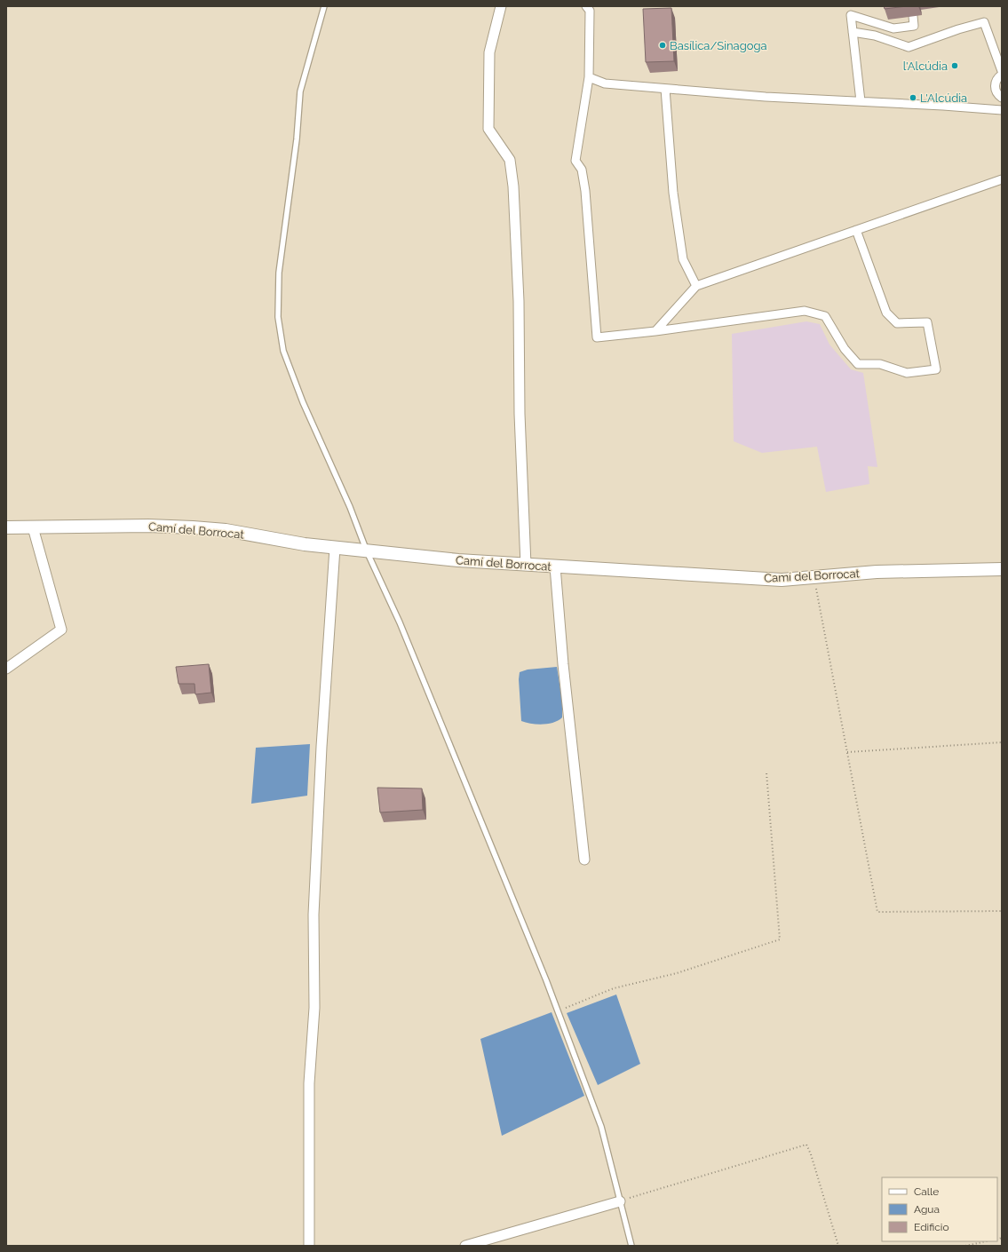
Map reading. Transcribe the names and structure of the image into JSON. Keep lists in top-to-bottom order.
{
  "streets": {
    "street": ["Camí del Borrocat"]
  },
  "places": ["Basílica/Sinagoga", "l'Alcúdia", "L'Alcúdia"],
  "legend": ["Calle", "Agua", "Edificio"]
}
